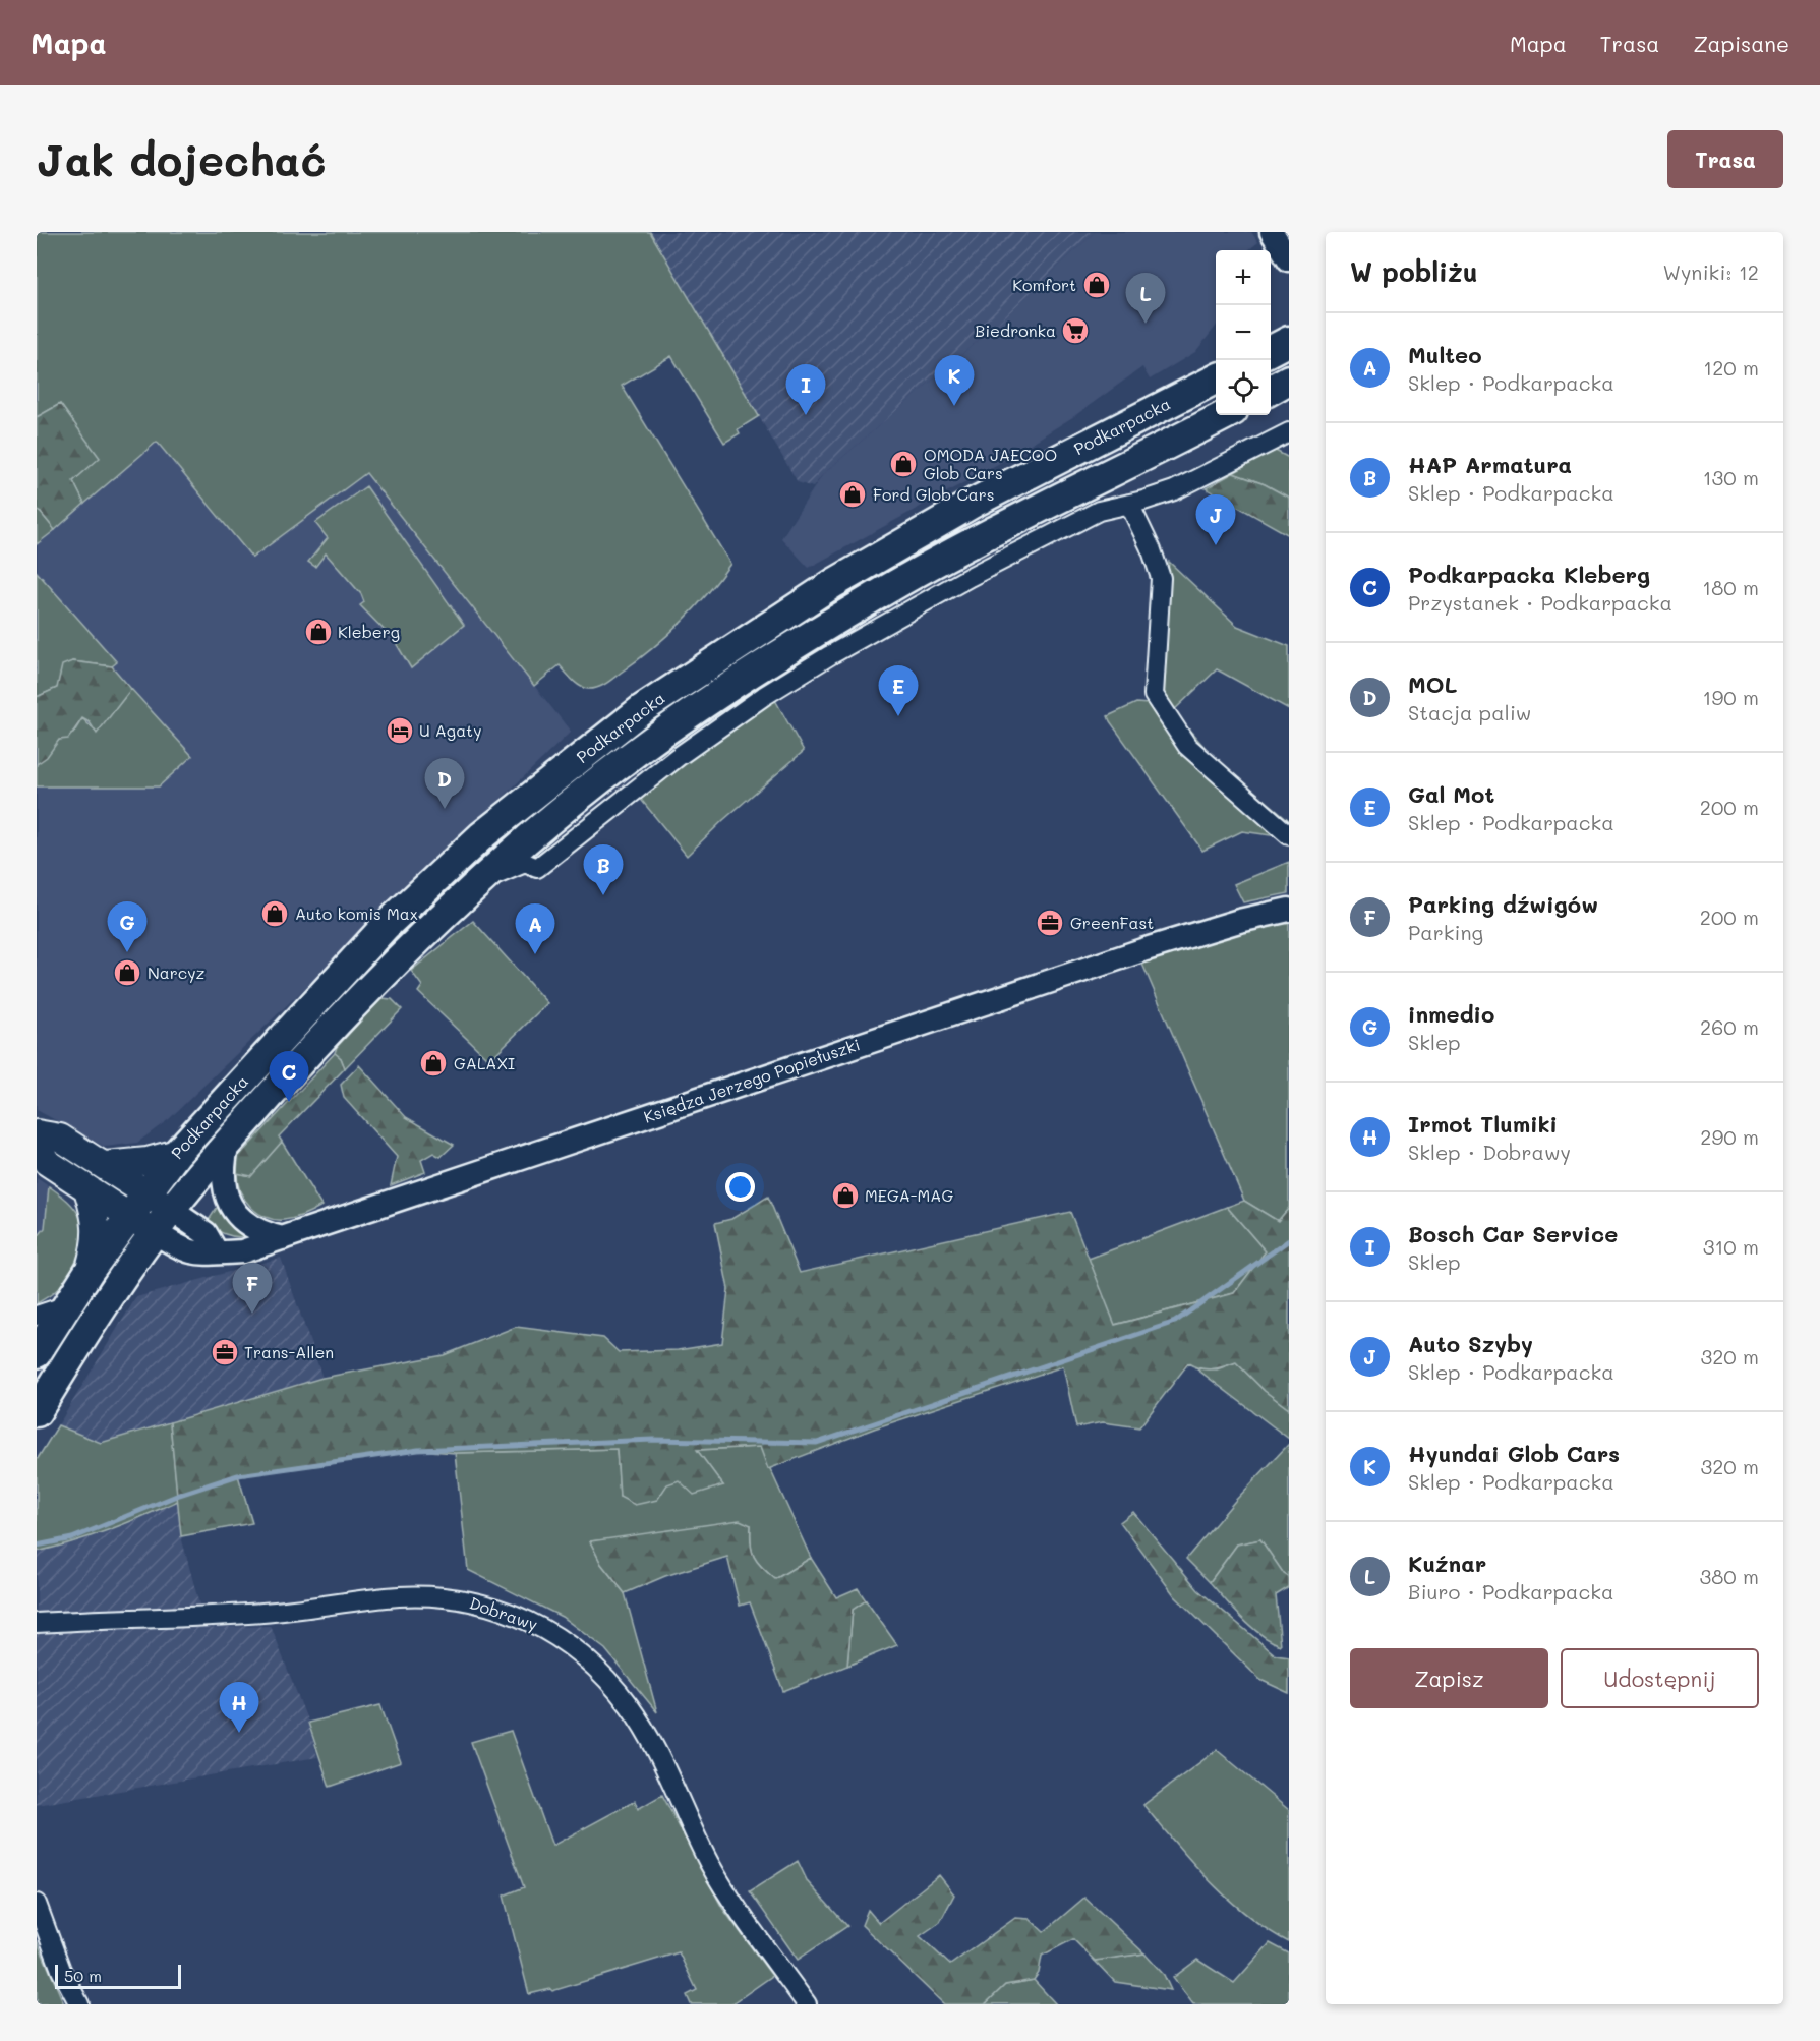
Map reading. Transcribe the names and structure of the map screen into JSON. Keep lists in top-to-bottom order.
{
  "streets": {
    "main road": ["Podkarpacka", "Księdza Jerzego Popiełuszki"],
    "street": ["Dobrawy"]
  },
  "crossings": [
    ["Podkarpacka", "Księdza Jerzego Popiełuszki"]
  ],
  "places": {
    "shop": [
      "Komfort",
      "OMODA JAECOO Glob Cars",
      "Ford Glob Cars",
      "Kleberg",
      "Auto komis Max",
      "Narcyz",
      "GALAXI",
      "MEGA-MAG"
    ],
    "supermarket": ["Biedronka"],
    "hotel": ["U Agaty"],
    "office": ["GreenFast", "Trans-Allen"]
  },
  "scale_bar": "50 m",
  "page": {
    "header": "Mapa",
    "nav": ["Mapa", "Trasa", "Zapisane"],
    "buttons": [
      "Trasa",
      ["Zapisz", "Udostępnij"]
    ],
    "title": "Jak dojechać",
    "heading": ["W pobliżu", "Wyniki: 12"],
    "map_buttons": ["+", "−"],
    "pins": [
      "L",
      "K",
      "I",
      "J",
      "E",
      "D",
      "B",
      "G",
      "A",
      "C",
      "F",
      "H"
    ],
    "list": [
      {
        "mark": "A",
        "name": "Multeo",
        "note": "Sklep · Podkarpacka",
        "value": "120 m"
      },
      {
        "mark": "B",
        "name": "HAP Armatura",
        "note": "Sklep · Podkarpacka",
        "value": "130 m"
      },
      {
        "mark": "C",
        "name": "Podkarpacka Kleberg",
        "note": "Przystanek · Podkarpacka",
        "value": "180 m"
      },
      {
        "mark": "D",
        "name": "MOL",
        "note": "Stacja paliw",
        "value": "190 m"
      },
      {
        "mark": "E",
        "name": "Gal Mot",
        "note": "Sklep · Podkarpacka",
        "value": "200 m"
      },
      {
        "mark": "F",
        "name": "Parking dźwigów",
        "note": "Parking",
        "value": "200 m"
      },
      {
        "mark": "G",
        "name": "inmedio",
        "note": "Sklep",
        "value": "260 m"
      },
      {
        "mark": "H",
        "name": "Irmot Tlumiki",
        "note": "Sklep · Dobrawy",
        "value": "290 m"
      },
      {
        "mark": "I",
        "name": "Bosch Car Service",
        "note": "Sklep",
        "value": "310 m"
      },
      {
        "mark": "J",
        "name": "Auto Szyby",
        "note": "Sklep · Podkarpacka",
        "value": "320 m"
      },
      {
        "mark": "K",
        "name": "Hyundai Glob Cars",
        "note": "Sklep · Podkarpacka",
        "value": "320 m"
      },
      {
        "mark": "L",
        "name": "Kuźnar",
        "note": "Biuro · Podkarpacka",
        "value": "380 m"
      }
    ],
    "scale": "50 m"
  }
}
